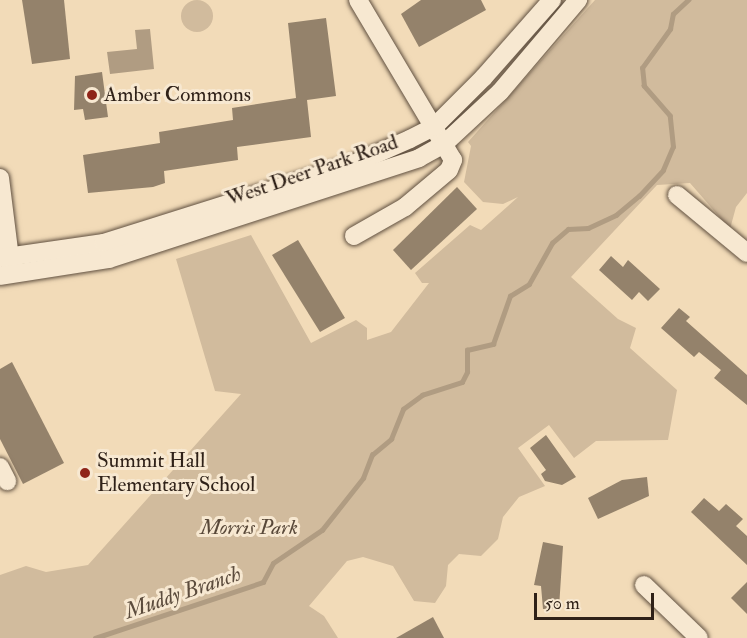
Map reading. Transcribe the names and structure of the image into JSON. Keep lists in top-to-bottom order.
{
  "streets": {
    "street": ["West Deer Park Road"]
  },
  "water": ["Muddy Branch"],
  "parks": ["Morris Park"],
  "places": ["Amber Commons", "Summit Hall Elementary School"],
  "scale_bar": "50 m"
}
